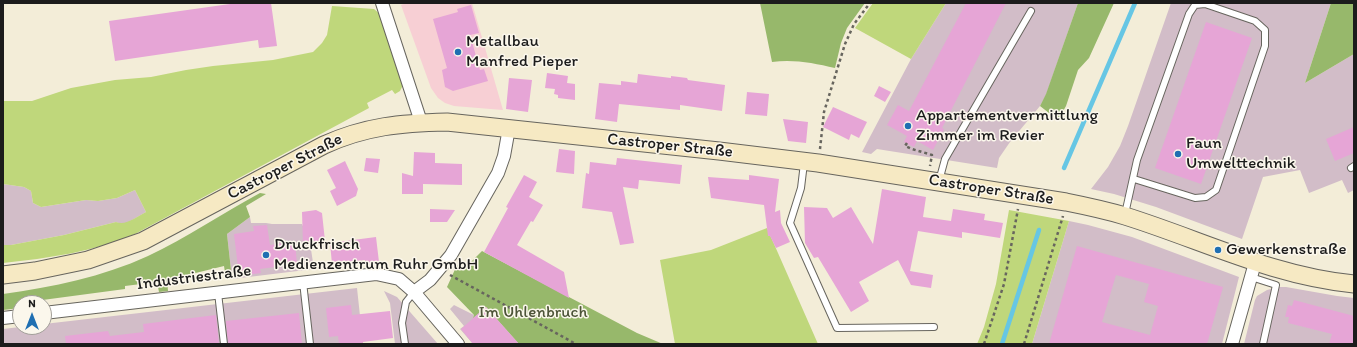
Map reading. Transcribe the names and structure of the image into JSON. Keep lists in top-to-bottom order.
{
  "streets": {
    "main road": ["Castroper Straße"],
    "street": ["Industriestraße"]
  },
  "parks": ["Im Uhlenbruch"],
  "places": [
    "Metallbau Manfred Pieper",
    "Appartementvermittlung Zimmer im Revier",
    "Faun Umwelttechnik",
    "Gewerkenstraße",
    "Druckfrisch Medienzentrum Ruhr GmbH"
  ],
  "north": "top"
}
